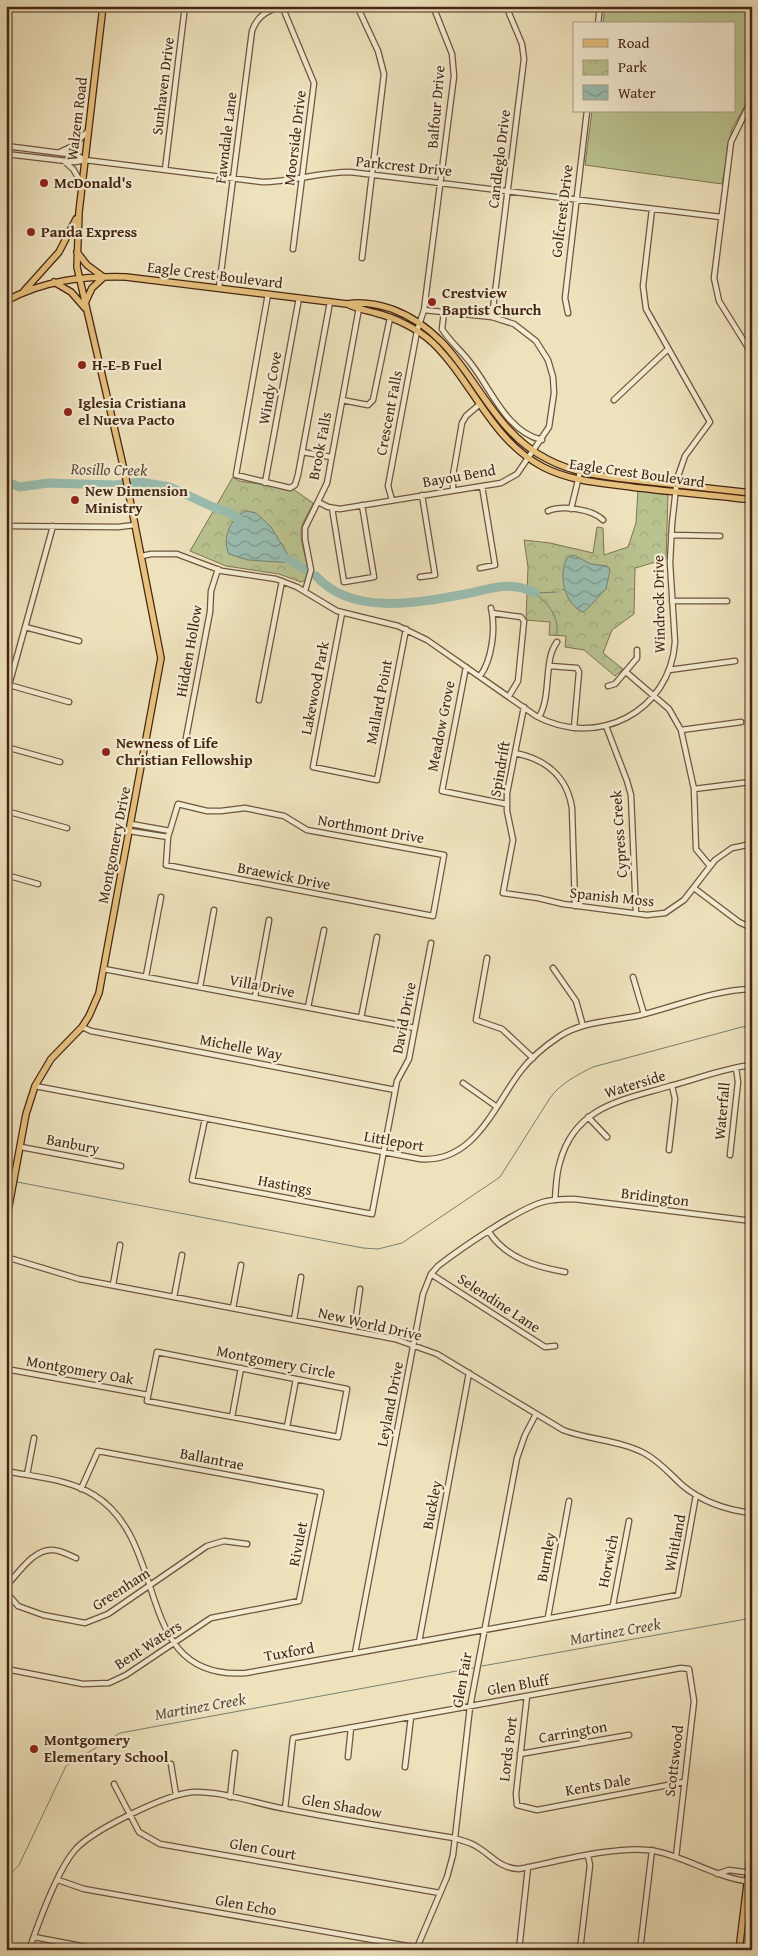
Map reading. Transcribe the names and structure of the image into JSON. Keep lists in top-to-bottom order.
{
  "streets": {
    "main road": ["Walzem Road", "Eagle Crest Boulevard", "Montgomery Drive"],
    "street": [
      "Sunhaven Drive",
      "Balfour Drive",
      "Fawndale Lane",
      "Moorside Drive",
      "Candleglo Drive",
      "Parkcrest Drive",
      "Golfcrest Drive",
      "Windy Cove",
      "Crescent Falls",
      "Brook Falls",
      "Bayou Bend",
      "Windrock Drive",
      "Hidden Hollow",
      "Lakewood Park",
      "Mallard Point",
      "Meadow Grove",
      "Spindrift",
      "Northmont Drive",
      "Cypress Creek",
      "Braewick Drive",
      "Spanish Moss",
      "Villa Drive",
      "David Drive",
      "Michelle Way",
      "Waterside",
      "Waterfall",
      "Littleport",
      "Banbury",
      "Hastings",
      "Bridington",
      "Selendine Lane",
      "New World Drive",
      "Montgomery Circle",
      "Montgomery Oak",
      "Leyland Drive",
      "Ballantrae",
      "Buckley",
      "Whitland",
      "Rivulet",
      "Burnley",
      "Horwich",
      "Greenham",
      "Bent Waters",
      "Tuxford",
      "Glen Fair",
      "Glen Bluff",
      "Carrington",
      "Lords Port",
      "Scottswood",
      "Kents Dale",
      "Glen Shadow",
      "Glen Court",
      "Glen Echo"
    ]
  },
  "crossings": [
    ["Sunhaven Drive", "Parkcrest Drive"],
    ["Balfour Drive", "Parkcrest Drive"],
    ["Balfour Drive", "Eagle Crest Boulevard"],
    ["Balfour Drive", "Crescent Falls"],
    ["Balfour Drive", "Bayou Bend"],
    ["Walzem Road", "Parkcrest Drive"],
    ["Walzem Road", "Eagle Crest Boulevard"],
    ["Walzem Road", "Montgomery Drive"],
    ["Fawndale Lane", "Moorside Drive"],
    ["Fawndale Lane", "Parkcrest Drive"],
    ["Fawndale Lane", "Eagle Crest Boulevard"],
    ["Moorside Drive", "Parkcrest Drive"],
    ["Candleglo Drive", "Parkcrest Drive"],
    ["Candleglo Drive", "Bayou Bend"],
    ["Parkcrest Drive", "Golfcrest Drive"],
    ["Parkcrest Drive", "Windrock Drive"],
    ["Eagle Crest Boulevard", "Windy Cove"],
    ["Eagle Crest Boulevard", "Crescent Falls"],
    ["Eagle Crest Boulevard", "Brook Falls"],
    ["Eagle Crest Boulevard", "Bayou Bend"],
    ["Eagle Crest Boulevard", "Windrock Drive"],
    ["Eagle Crest Boulevard", "Montgomery Drive"],
    ["Crescent Falls", "Bayou Bend"],
    ["Brook Falls", "Bayou Bend"],
    ["Brook Falls", "Windrock Drive"],
    ["Windrock Drive", "Hidden Hollow"],
    ["Windrock Drive", "Lakewood Park"],
    ["Windrock Drive", "Mallard Point"],
    ["Windrock Drive", "Meadow Grove"],
    ["Windrock Drive", "Spindrift"],
    ["Windrock Drive", "Cypress Creek"],
    ["Windrock Drive", "Montgomery Drive"],
    ["Lakewood Park", "Mallard Point"],
    ["Meadow Grove", "Spindrift"],
    ["Spindrift", "Spanish Moss"],
    ["Northmont Drive", "Braewick Drive"],
    ["Cypress Creek", "Spanish Moss"],
    ["Montgomery Drive", "Villa Drive"],
    ["Montgomery Drive", "Michelle Way"],
    ["Montgomery Drive", "Littleport"],
    ["Montgomery Drive", "Banbury"],
    ["Villa Drive", "David Drive"],
    ["David Drive", "Michelle Way"],
    ["David Drive", "Littleport"],
    ["David Drive", "Hastings"],
    ["Waterside", "Waterfall"],
    ["Waterside", "Bridington"],
    ["Waterside", "Leyland Drive"],
    ["Littleport", "Hastings"],
    ["Bridington", "Leyland Drive"],
    ["Selendine Lane", "Leyland Drive"],
    ["New World Drive", "Leyland Drive"],
    ["New World Drive", "Buckley"],
    ["New World Drive", "Whitland"],
    ["New World Drive", "Glen Fair"],
    ["Montgomery Circle", "Montgomery Oak"],
    ["Leyland Drive", "Tuxford"],
    ["Ballantrae", "Rivulet"],
    ["Ballantrae", "Tuxford"],
    ["Buckley", "Tuxford"],
    ["Whitland", "Tuxford"],
    ["Rivulet", "Bent Waters"],
    ["Burnley", "Tuxford"],
    ["Horwich", "Tuxford"],
    ["Greenham", "Tuxford"],
    ["Bent Waters", "Tuxford"],
    ["Tuxford", "Glen Fair"],
    ["Glen Fair", "Glen Bluff"],
    ["Glen Fair", "Glen Shadow"],
    ["Glen Fair", "Glen Court"],
    ["Glen Fair", "Glen Echo"],
    ["Glen Bluff", "Lords Port"],
    ["Glen Bluff", "Scottswood"],
    ["Glen Bluff", "Glen Shadow"],
    ["Carrington", "Lords Port"],
    ["Lords Port", "Kents Dale"],
    ["Scottswood", "Kents Dale"],
    ["Scottswood", "Glen Shadow"],
    ["Glen Shadow", "Glen Court"],
    ["Glen Shadow", "Glen Echo"]
  ],
  "water": ["Rosillo Creek", "Martinez Creek"],
  "places": [
    "McDonald's",
    "Panda Express",
    "Crestview Baptist Church",
    "H-E-B Fuel",
    "Iglesia Cristiana el Nueva Pacto",
    "New Dimension Ministry",
    "Newness of Life Christian Fellowship",
    "Montgomery Elementary School"
  ],
  "legend": ["Road", "Park", "Water"]
}
